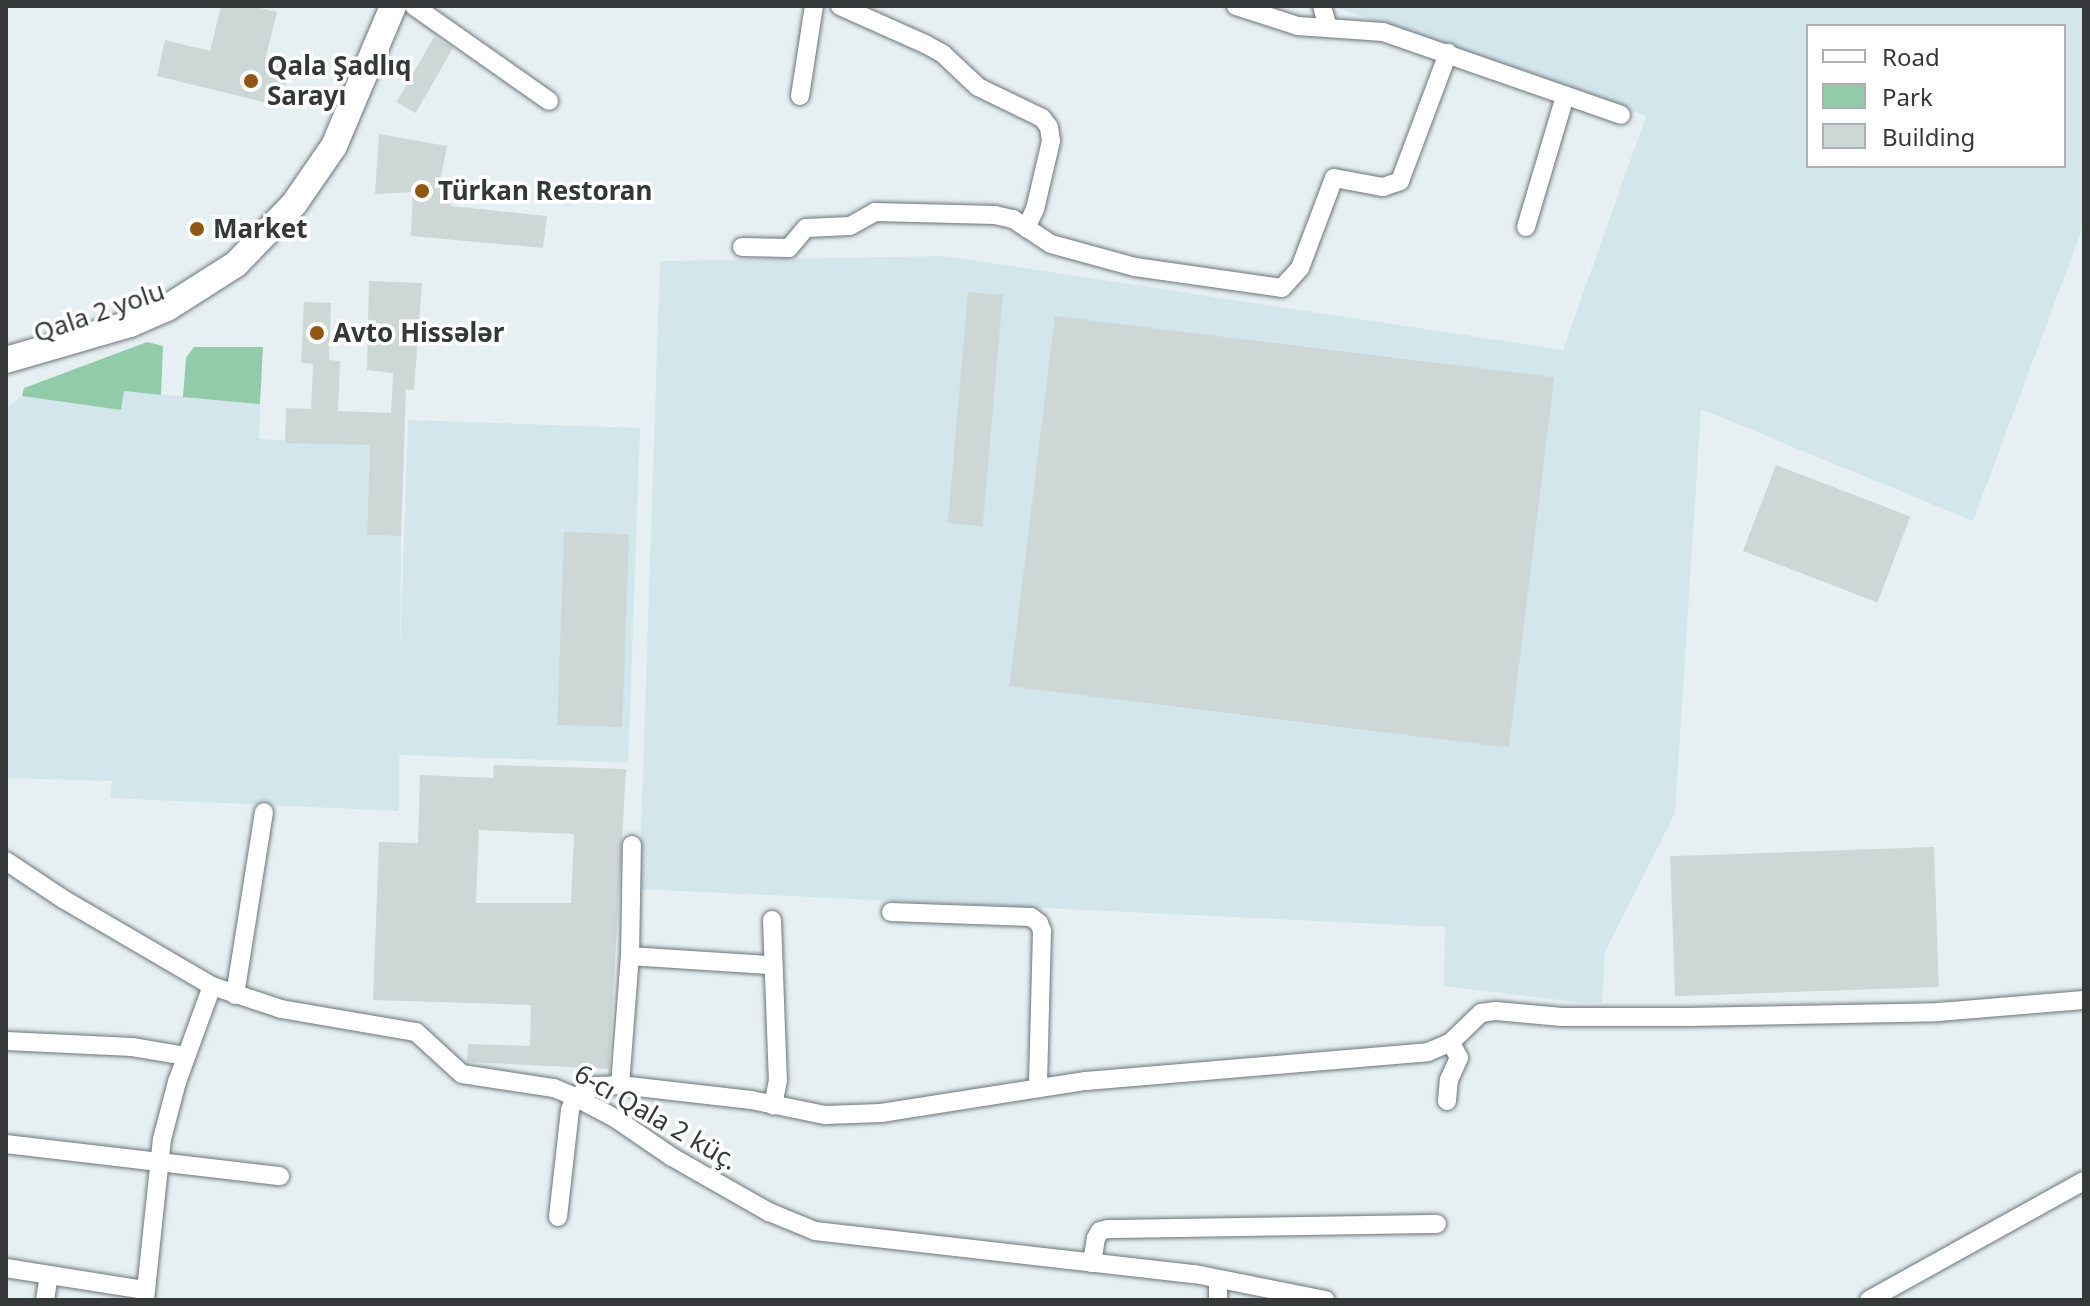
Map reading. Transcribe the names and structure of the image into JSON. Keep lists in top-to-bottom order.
{
  "streets": {
    "main road": ["Qala 2 yolu"],
    "street": ["6-cı Qala 2 küç."]
  },
  "places": [
    "Qala Şadlıq Sarayı",
    "Türkan Restoran",
    "Market",
    "Avto Hissələr"
  ],
  "legend": ["Road", "Park", "Building"]
}
